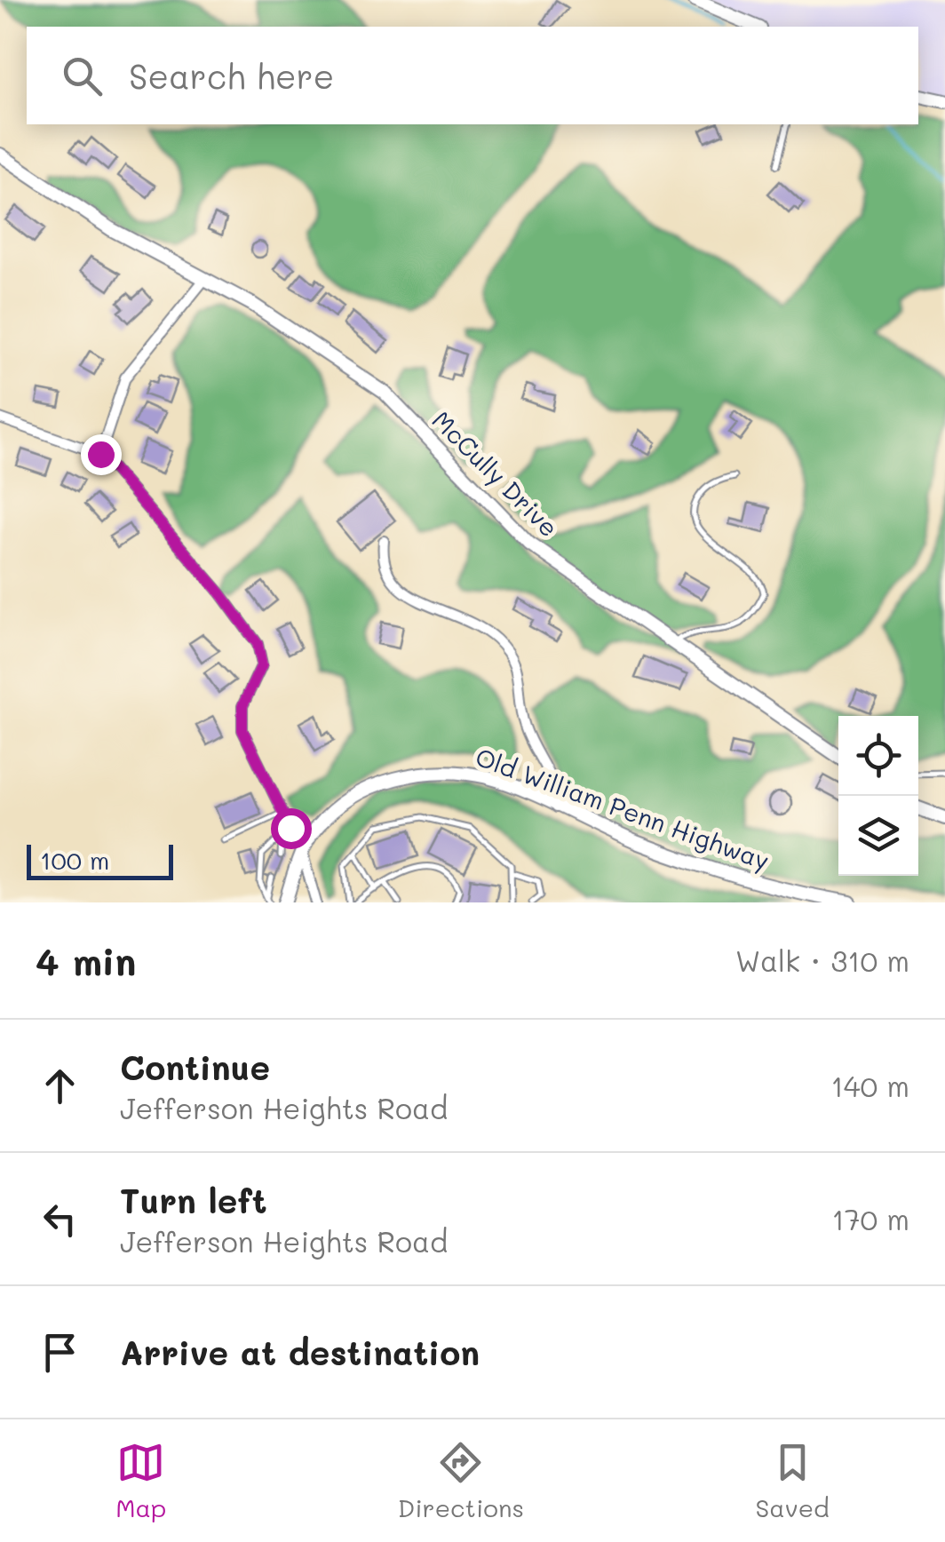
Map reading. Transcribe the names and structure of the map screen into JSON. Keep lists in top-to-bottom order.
{
  "streets": {
    "street": ["McCully Drive", "Old William Penn Highway"]
  },
  "scale_bar": "100 m",
  "page": {
    "search": "Search here",
    "scale": "100 m",
    "heading": ["4 min", "Walk · 310 m"],
    "list": [
      ["Continue", "Jefferson Heights Road", "140 m"],
      ["Turn left", "Jefferson Heights Road", "170 m"],
      "Arrive at destination"
    ],
    "nav": ["Map", "Directions", "Saved"]
  }
}
